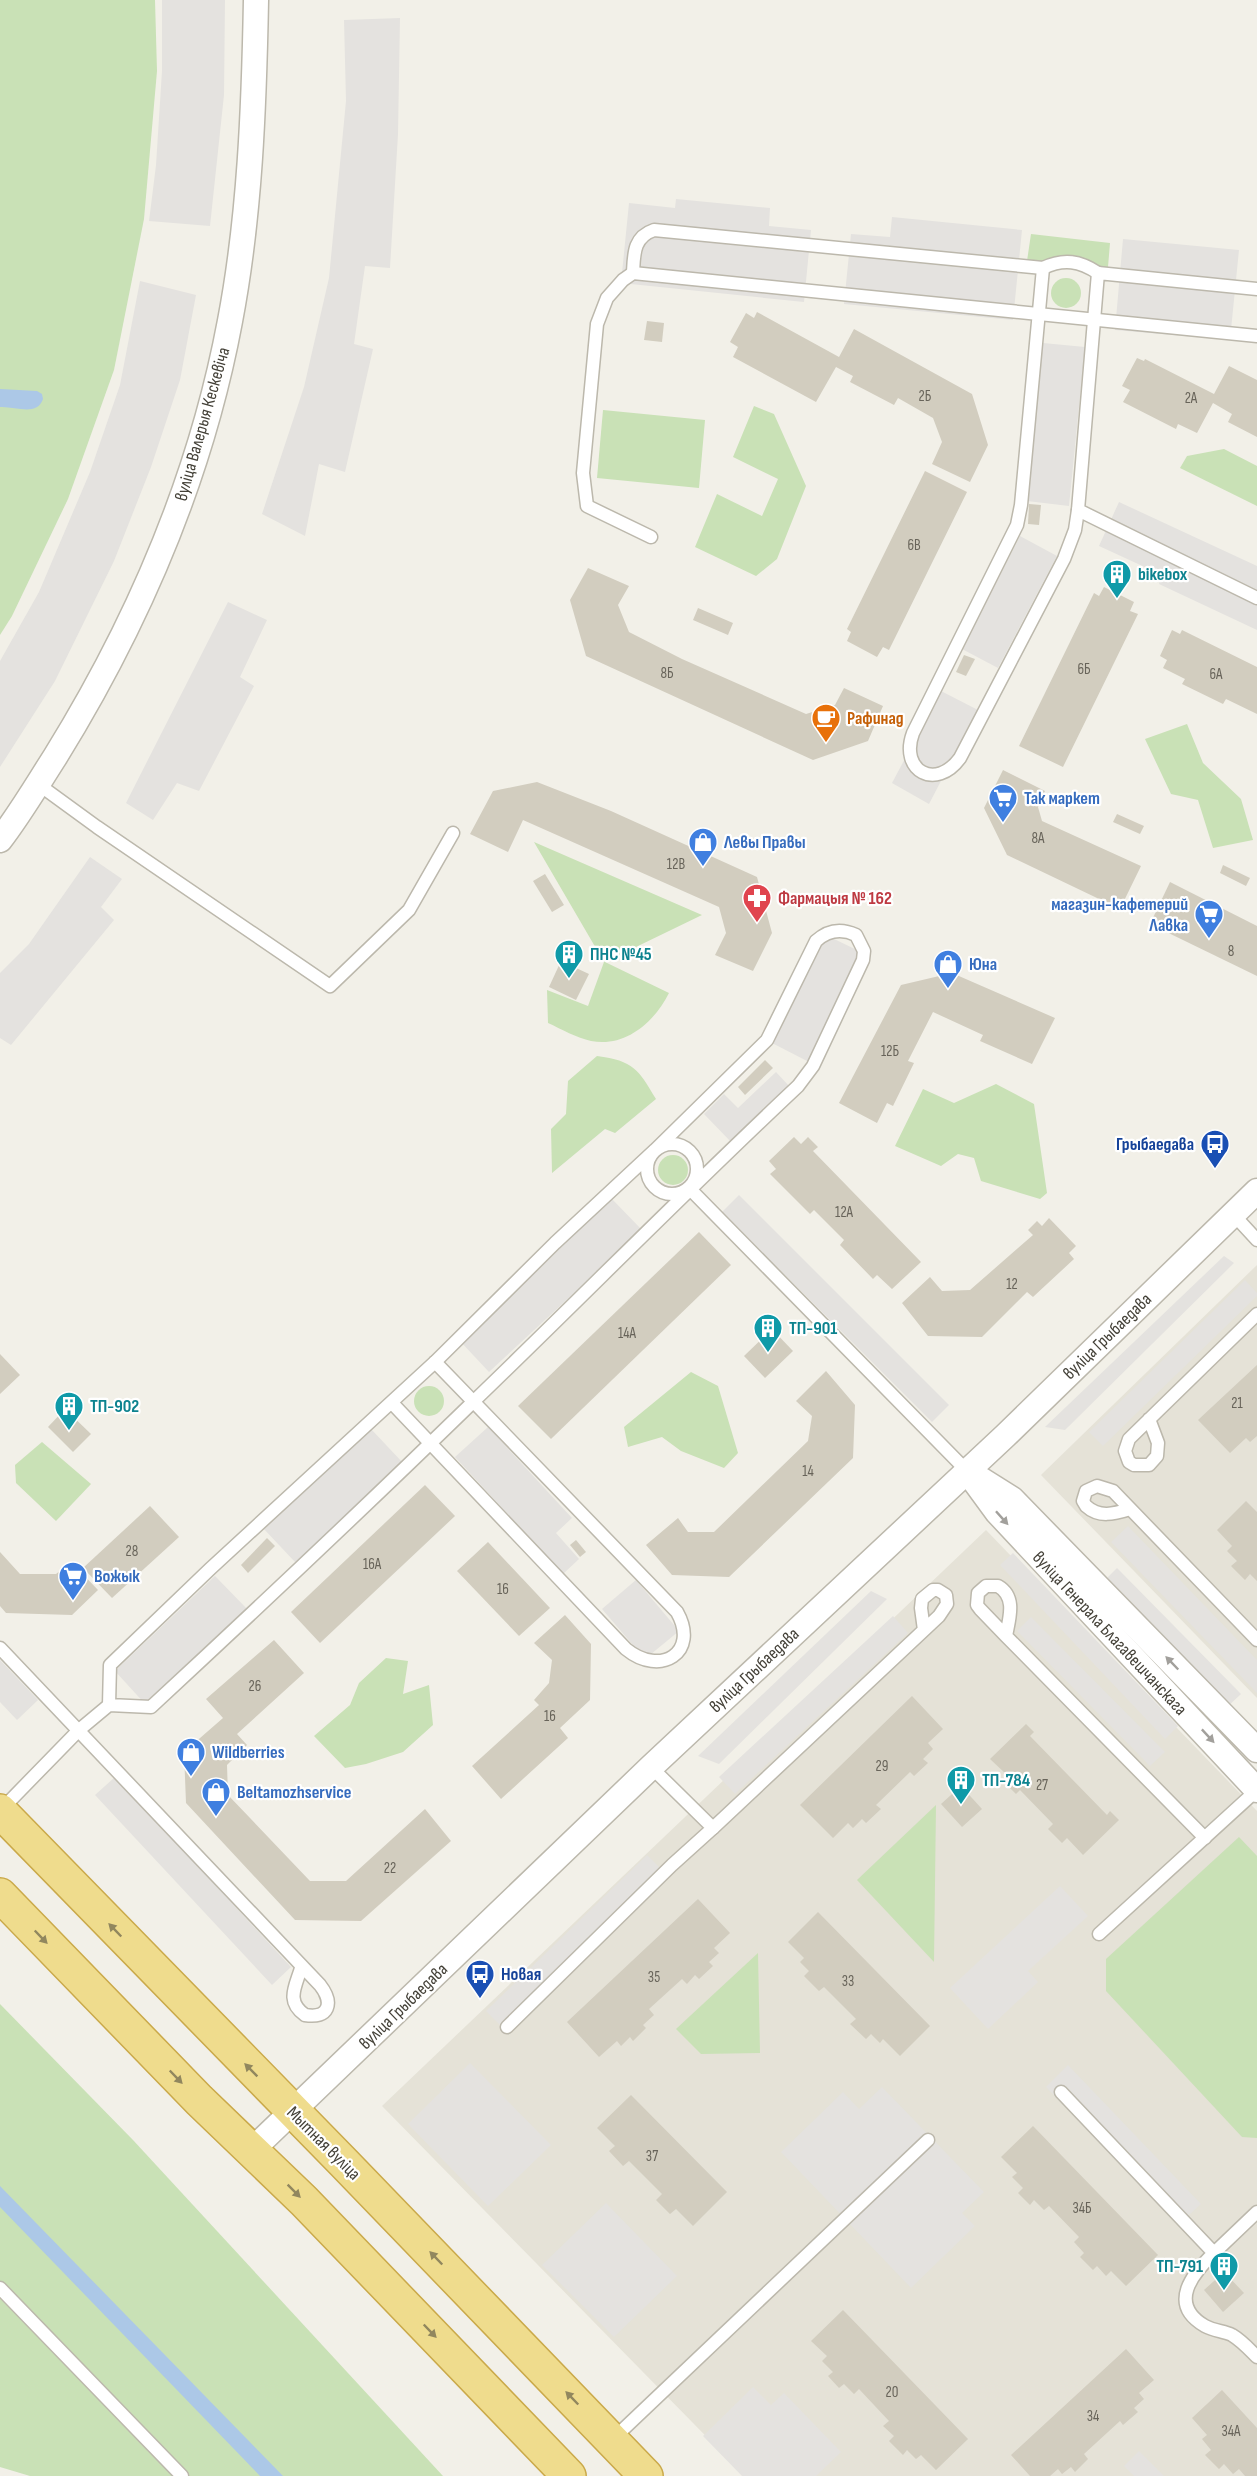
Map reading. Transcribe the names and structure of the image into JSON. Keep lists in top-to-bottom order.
{
  "streets": {
    "highway": ["Мытная вуліца"],
    "street": ["вуліца Валерыя Кескевіча", "вуліца Грыбаедава", "вуліца Генерала Благавешчанскага"]
  },
  "crossings": [
    ["вуліца Грыбаедава", "вуліца Генерала Благавешчанскага"],
    ["вуліца Грыбаедава", "Мытная вуліца"]
  ],
  "places": {
    "building": [
      "bikebox",
      "ПНС №45",
      "ТП-901",
      "ТП-902",
      "ТП-784",
      "ТП-791"
    ],
    "cafe": ["Рафинад"],
    "supermarket": ["Так маркет", "магазин-кафетерий Лавка", "Вожык"],
    "shop": [
      "Левы Правы",
      "Юна",
      "Wildberries",
      "Beltamozhservice"
    ],
    "pharmacy": ["Фармацыя № 162"],
    "bus stop": ["Грыбаедава", "Новая"]
  },
  "house_numbers": [
    "2Б",
    "2А",
    "6В",
    "6Б",
    "8Б",
    "6А",
    "8А",
    "12В",
    "8",
    "12Б",
    "12А",
    "12",
    "14А",
    "21",
    "14",
    "28",
    "16А",
    "16",
    "26",
    "16",
    "29",
    "27",
    "22",
    "35",
    "33",
    "37",
    "34Б",
    "20",
    "34",
    "34А"
  ]
}
